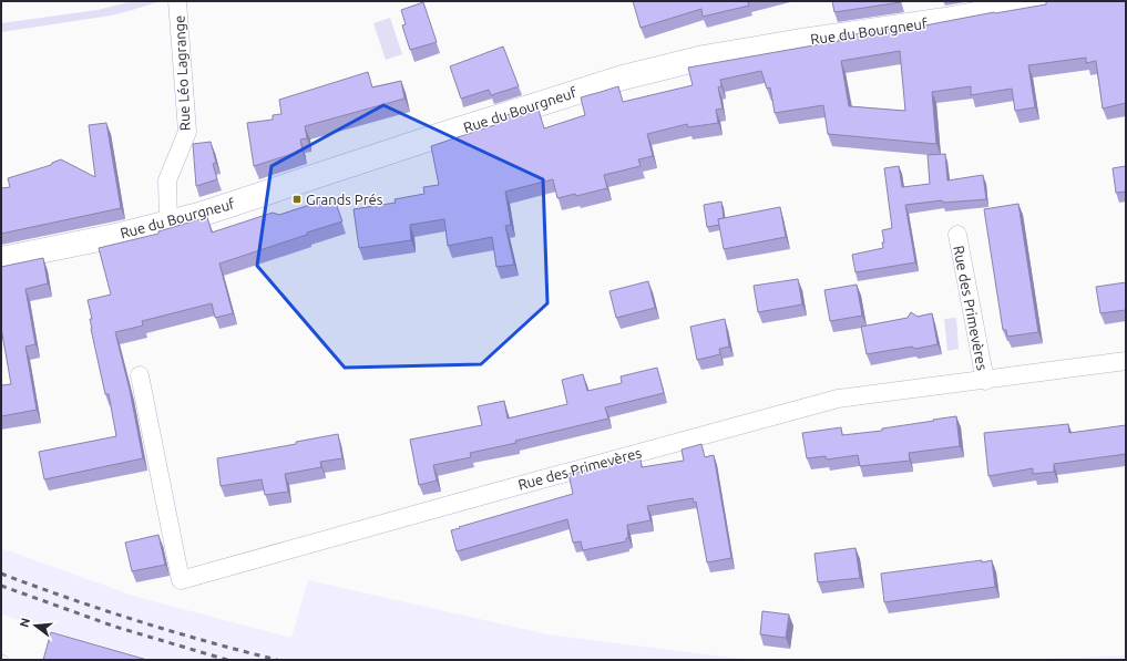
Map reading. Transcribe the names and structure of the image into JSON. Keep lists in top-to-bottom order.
{
  "streets": {
    "main road": ["Rue du Bourgneuf"],
    "street": ["Rue Léo Lagrange", "Rue des Primevères"]
  },
  "crossings": [
    ["Rue du Bourgneuf", "Rue Léo Lagrange"]
  ],
  "places": {
    "transit": ["Grands Prés"]
  },
  "north": "left"
}
